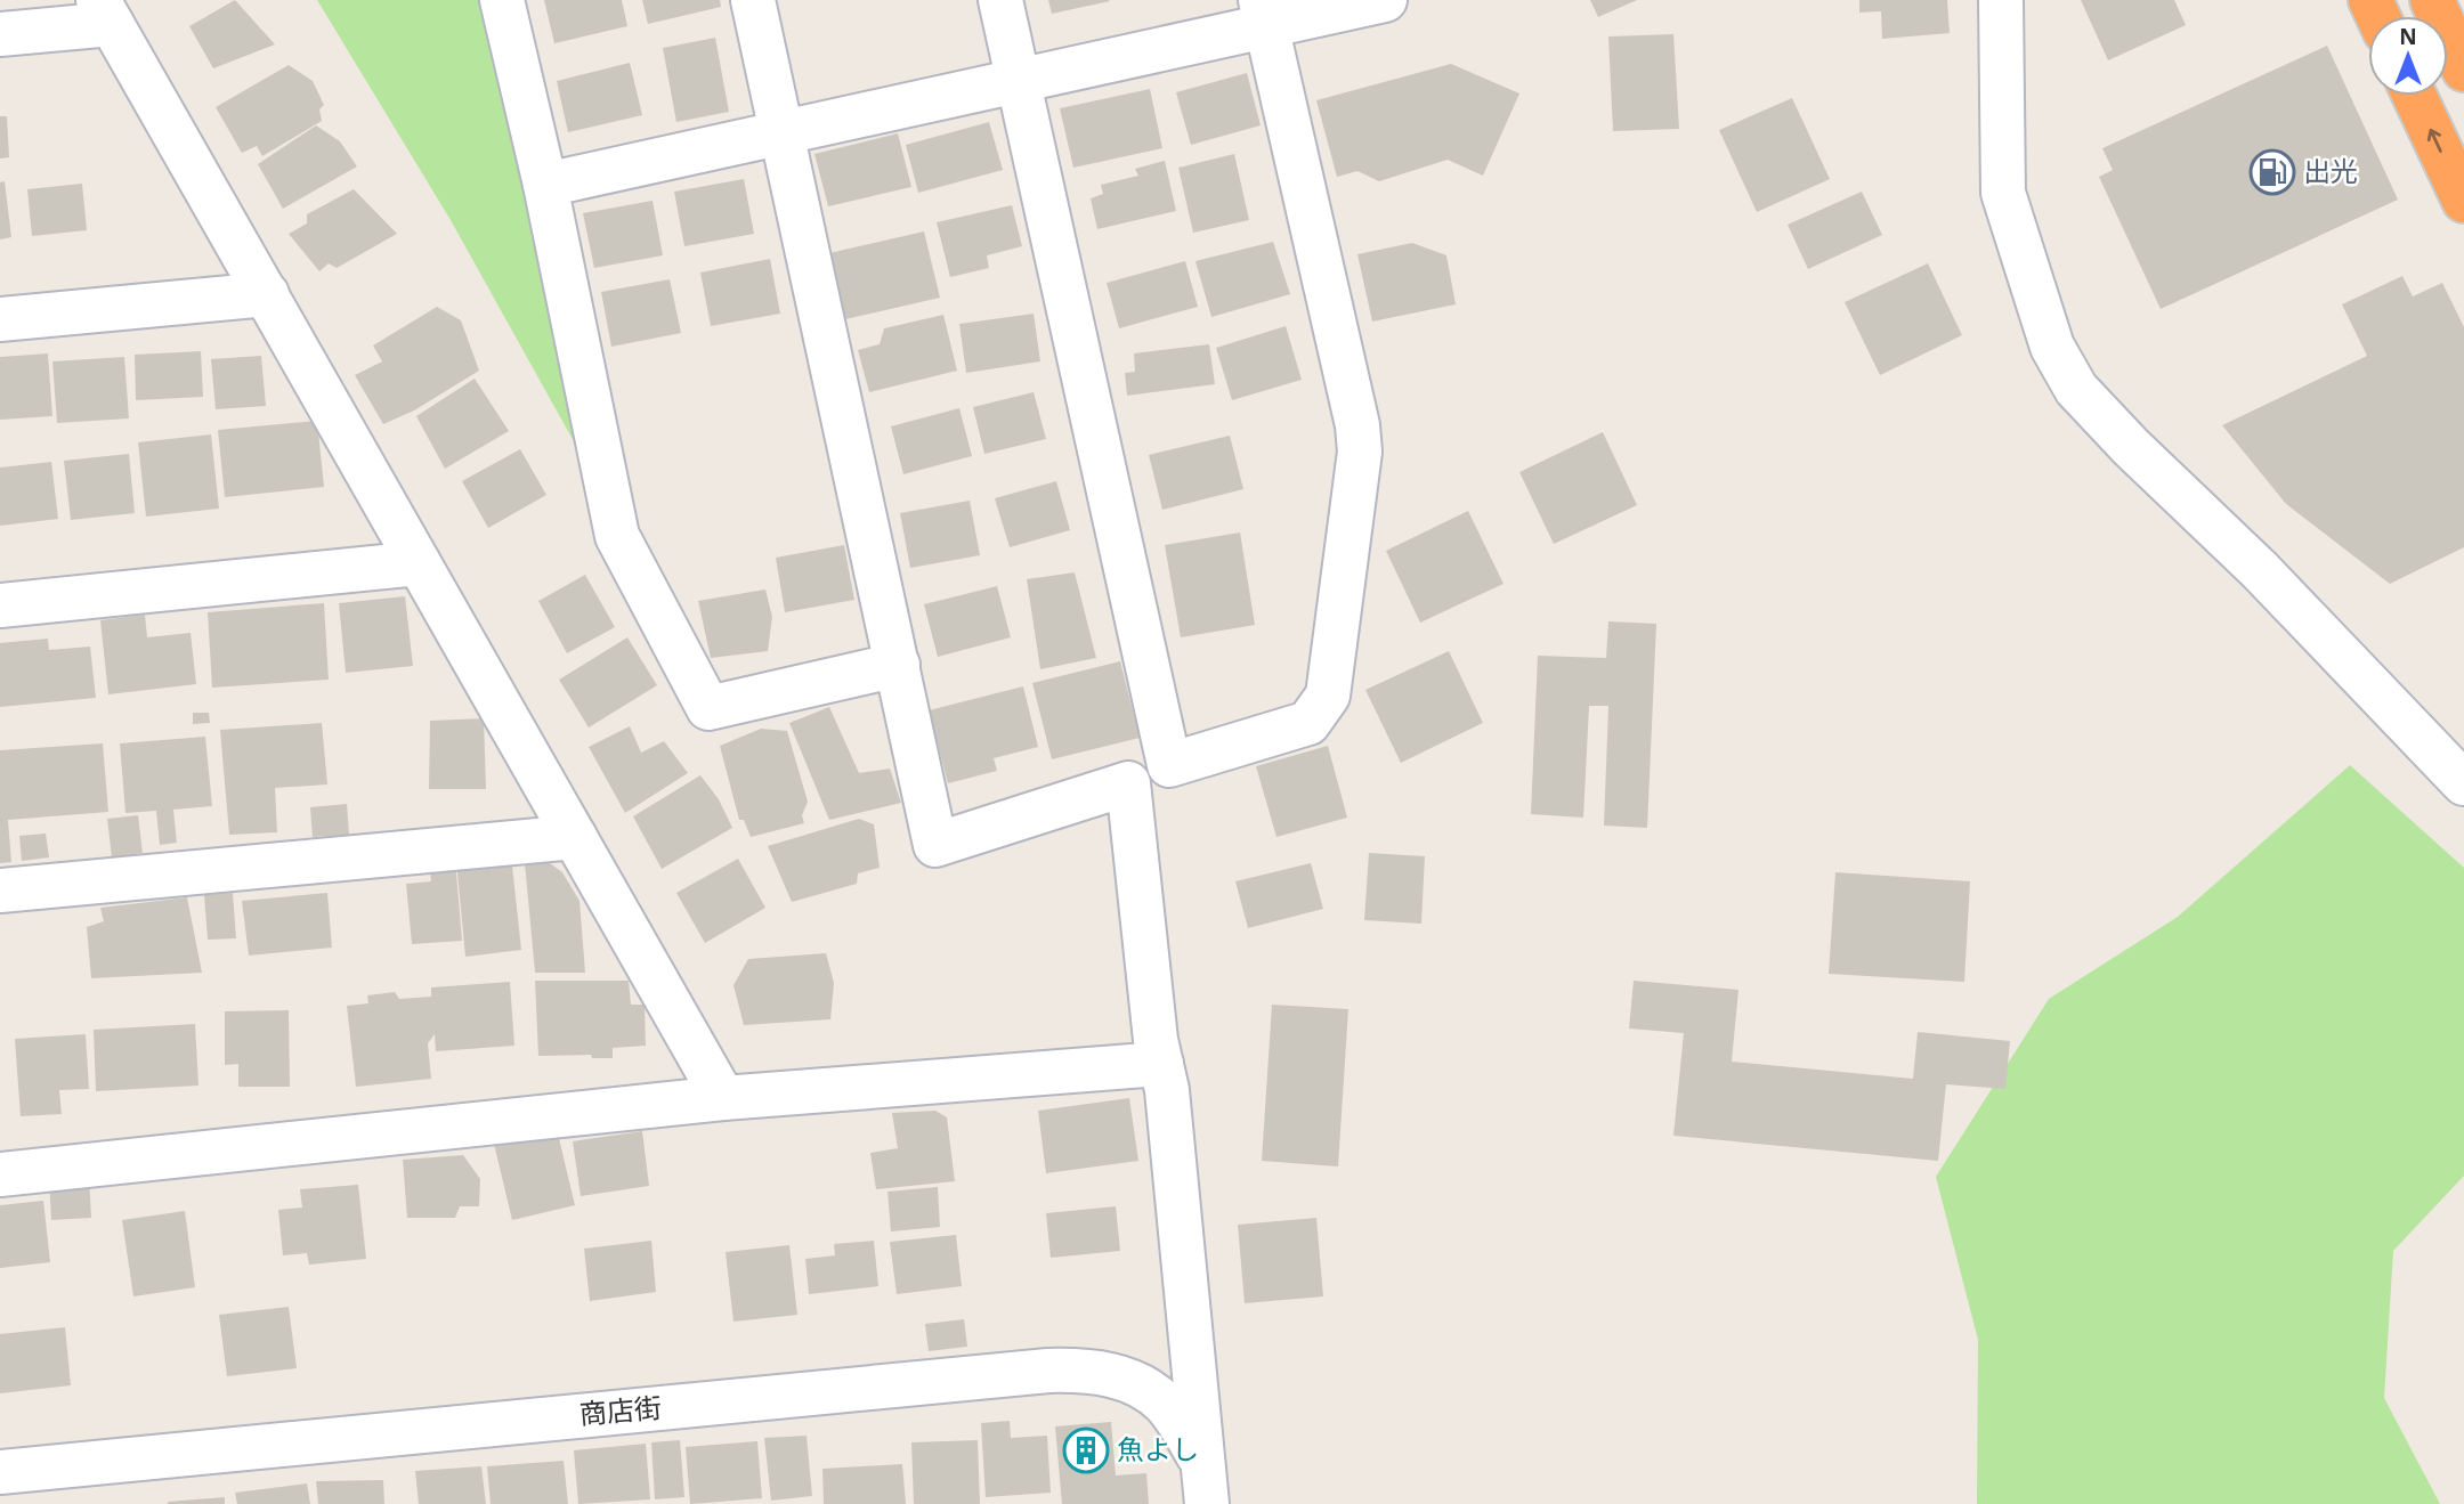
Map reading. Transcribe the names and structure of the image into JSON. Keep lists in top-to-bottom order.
{
  "streets": {
    "street": ["商店街"]
  },
  "places": {
    "fuel station": ["出光"],
    "building": ["魚よし"]
  },
  "north": "top"
}
